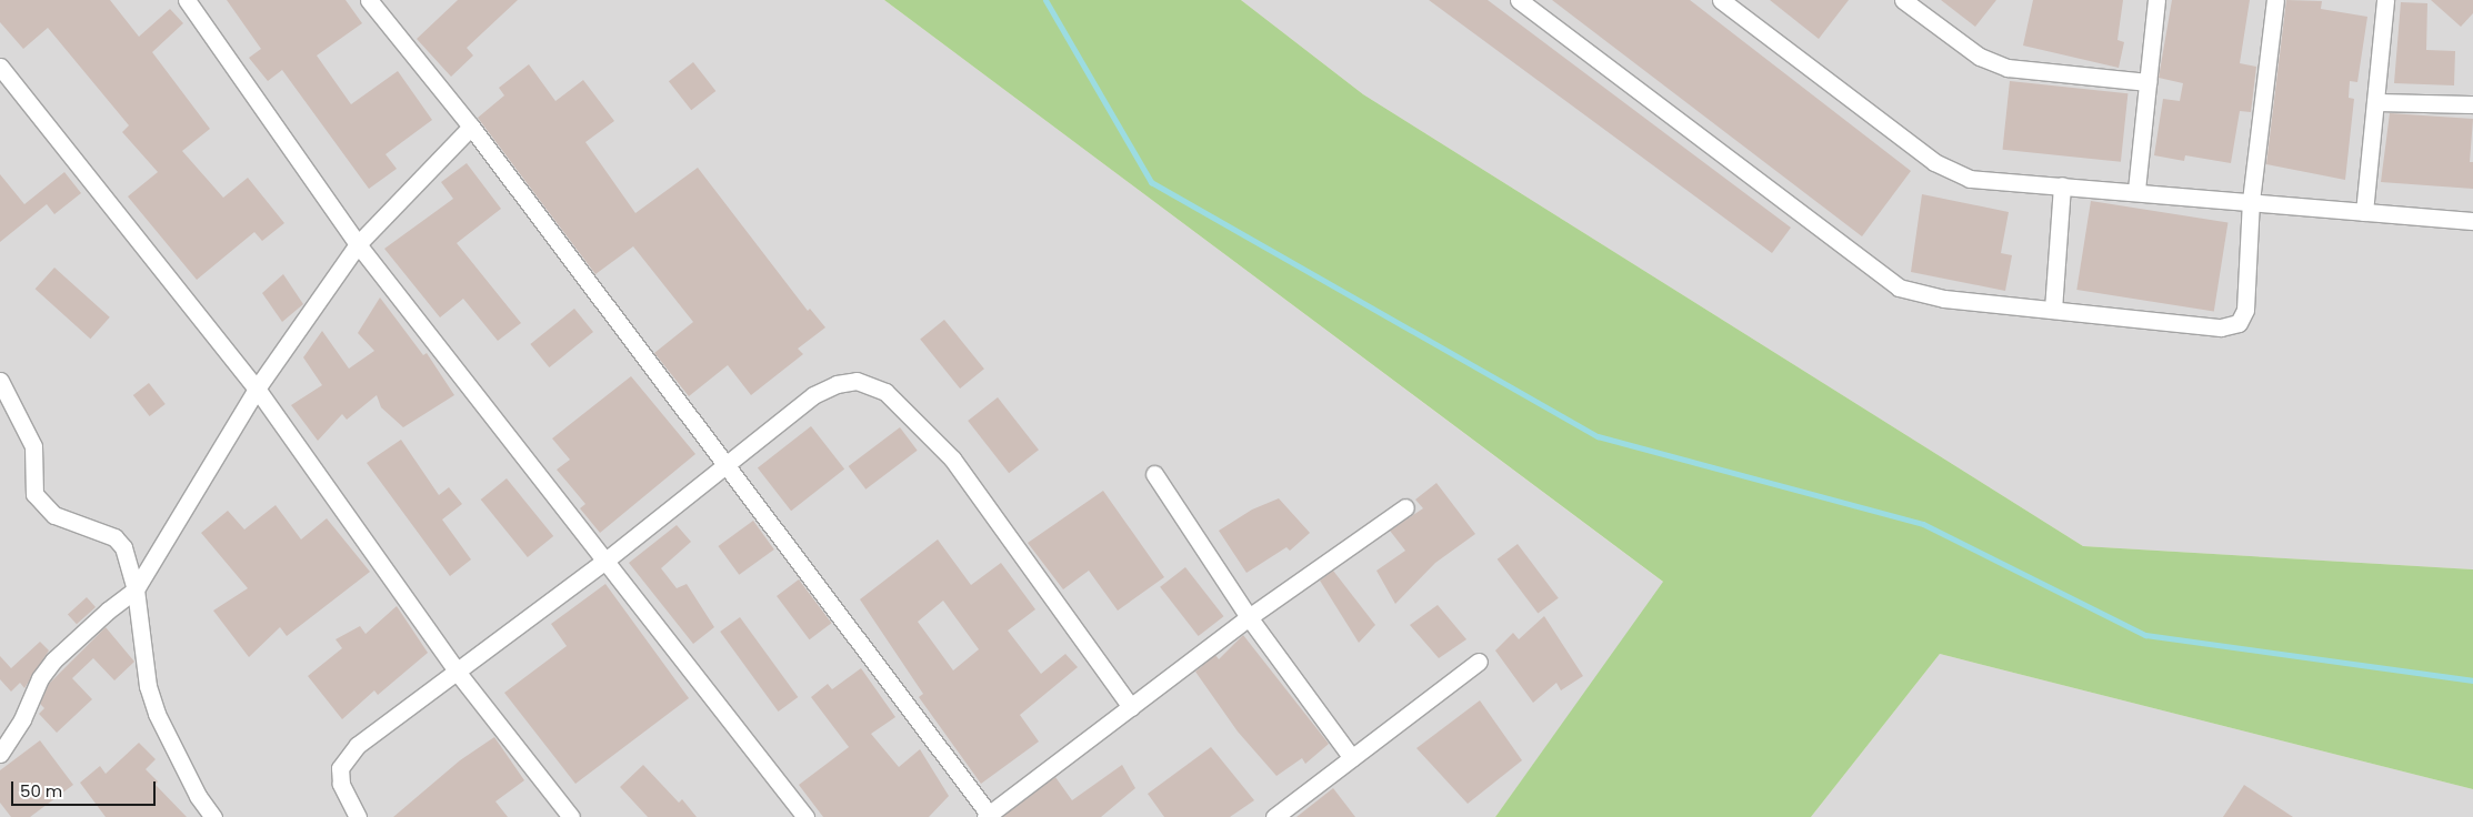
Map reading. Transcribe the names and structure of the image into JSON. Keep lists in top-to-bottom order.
{
  "scale_bar": "50 m"
}
